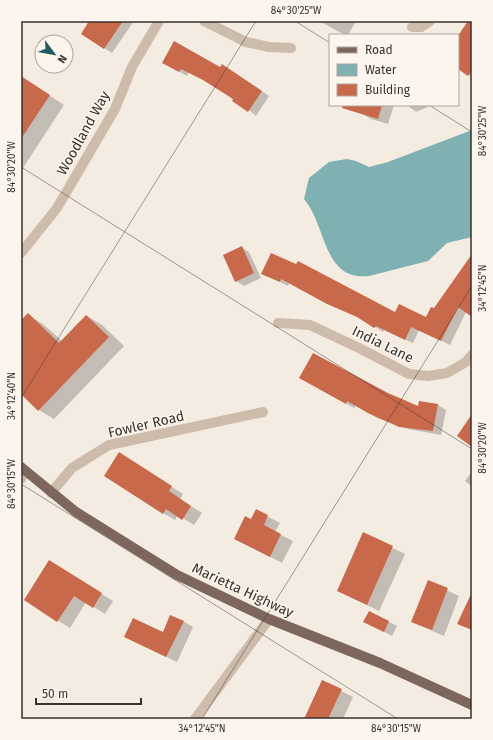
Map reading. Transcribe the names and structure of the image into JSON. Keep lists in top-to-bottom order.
{
  "streets": {
    "main road": ["Marietta Highway"],
    "street": ["Woodland Way", "India Lane", "Fowler Road"]
  },
  "crossings": [
    ["Fowler Road", "Marietta Highway"]
  ],
  "legend": ["Road", "Water", "Building"],
  "scale_bar": "50 m",
  "north": "bottom right",
  "coordinates": [
    "84°30'25\"W",
    "84°30'20\"W",
    "34°12'45\"N",
    "34°12'40\"N",
    "84°30'15\"W"
  ]
}
